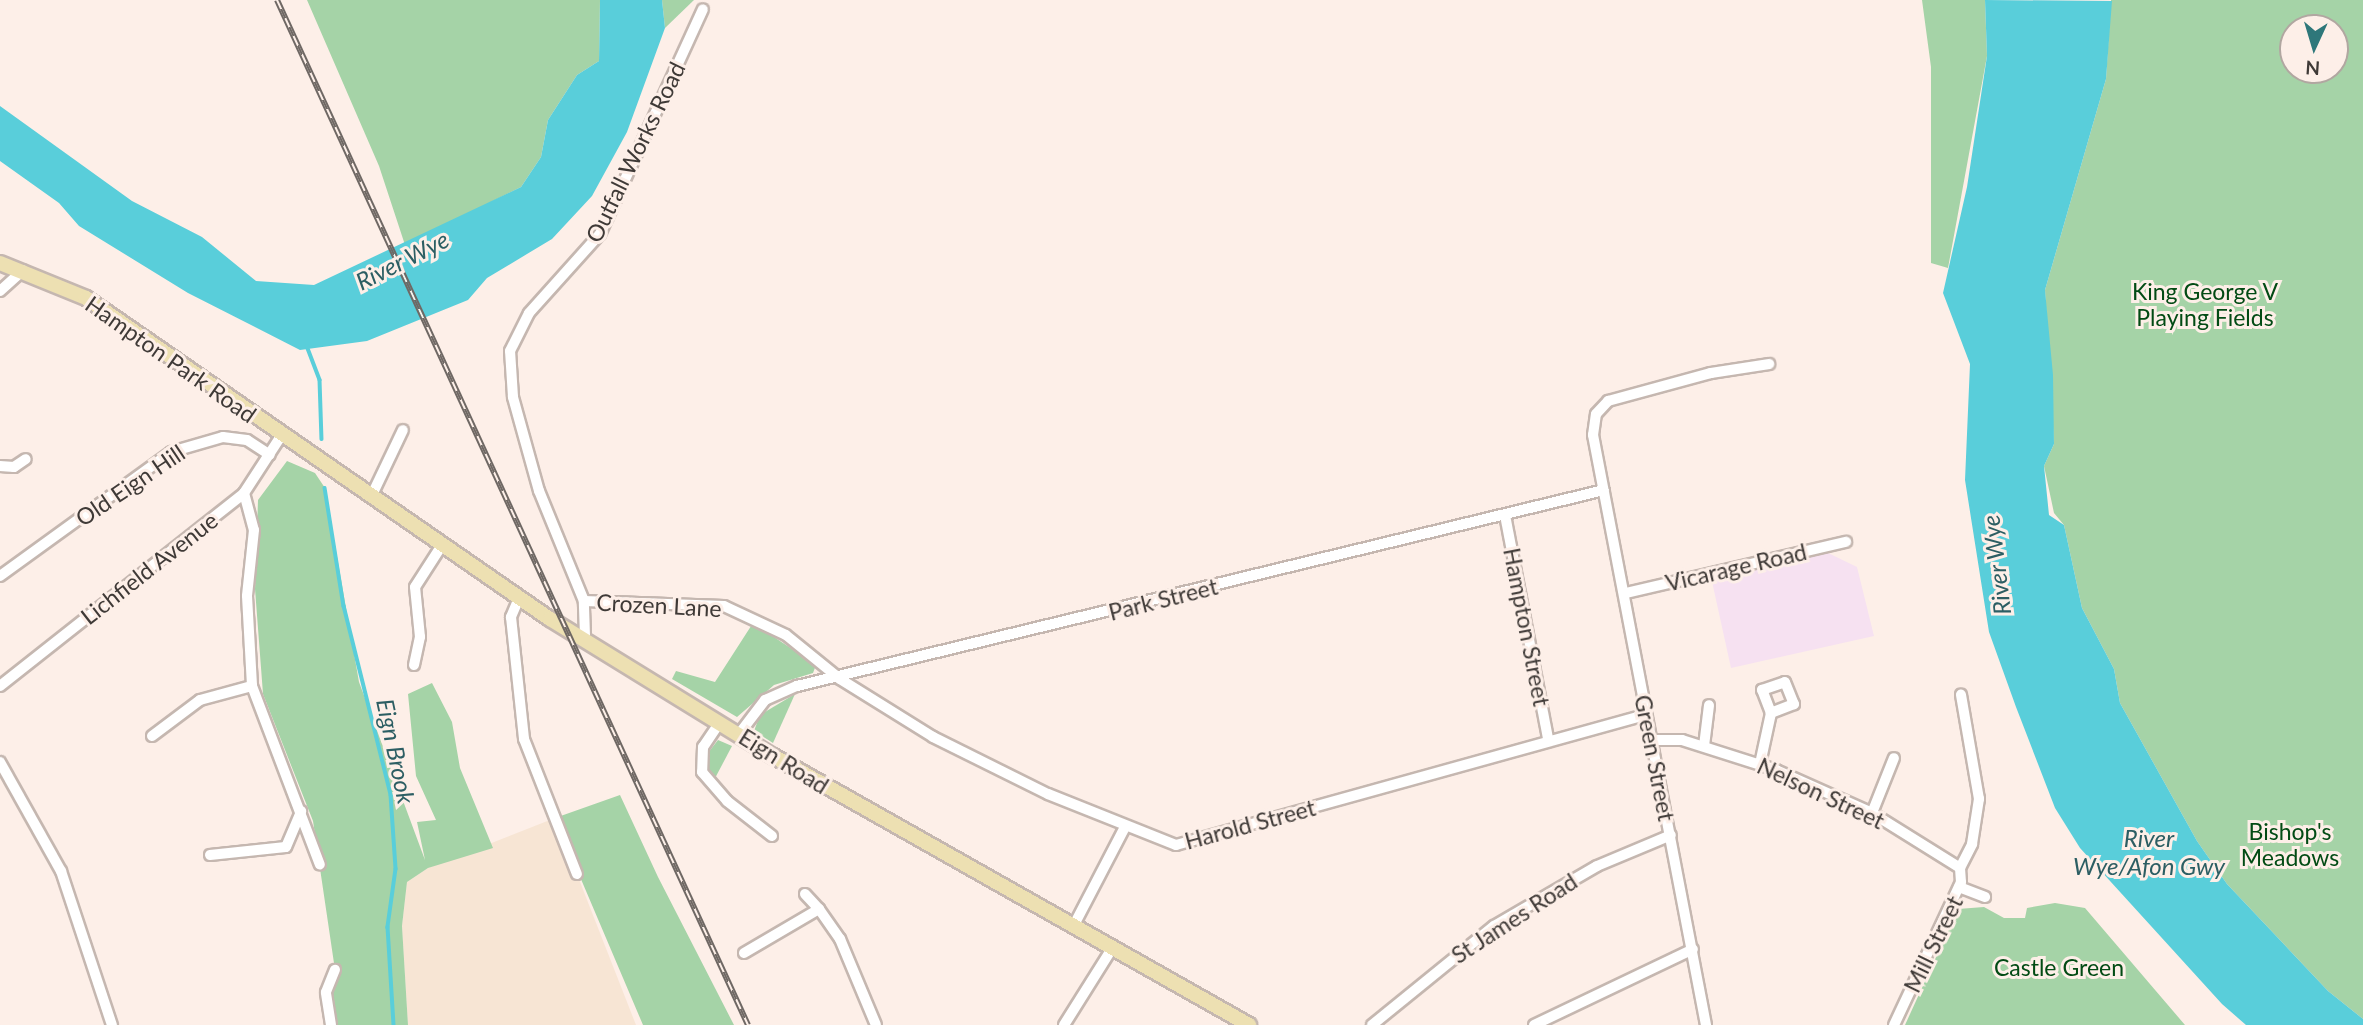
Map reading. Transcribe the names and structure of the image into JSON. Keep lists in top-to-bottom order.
{
  "streets": {
    "main road": ["Hampton Park Road", "Eign Road"],
    "street": [
      "Outfall Works Road",
      "Old Eign Hill",
      "Vicarage Road",
      "Lichfield Avenue",
      "Park Street",
      "Crozen Lane",
      "Hampton Street",
      "Green Street",
      "Nelson Street",
      "Harold Street",
      "St James Road",
      "Mill Street"
    ]
  },
  "crossings": [
    ["Outfall Works Road", "Crozen Lane"],
    ["Outfall Works Road", "Eign Road"],
    ["Hampton Park Road", "Lichfield Avenue"],
    ["Hampton Park Road", "Eign Road"],
    ["Old Eign Hill", "Lichfield Avenue"],
    ["Vicarage Road", "Green Street"],
    ["Park Street", "Crozen Lane"],
    ["Park Street", "Hampton Street"],
    ["Park Street", "Green Street"],
    ["Park Street", "Eign Road"],
    ["Park Street", "Harold Street"],
    ["Crozen Lane", "Harold Street"],
    ["Hampton Street", "Harold Street"],
    ["Green Street", "Nelson Street"],
    ["Green Street", "Harold Street"],
    ["Green Street", "St James Road"]
  ],
  "water": ["River Wye", "Eign Brook", "River Wye/Afon Gwy"],
  "parks": ["King George V Playing Fields", "Bishop's Meadows", "Castle Green"],
  "north": "bottom"
}
